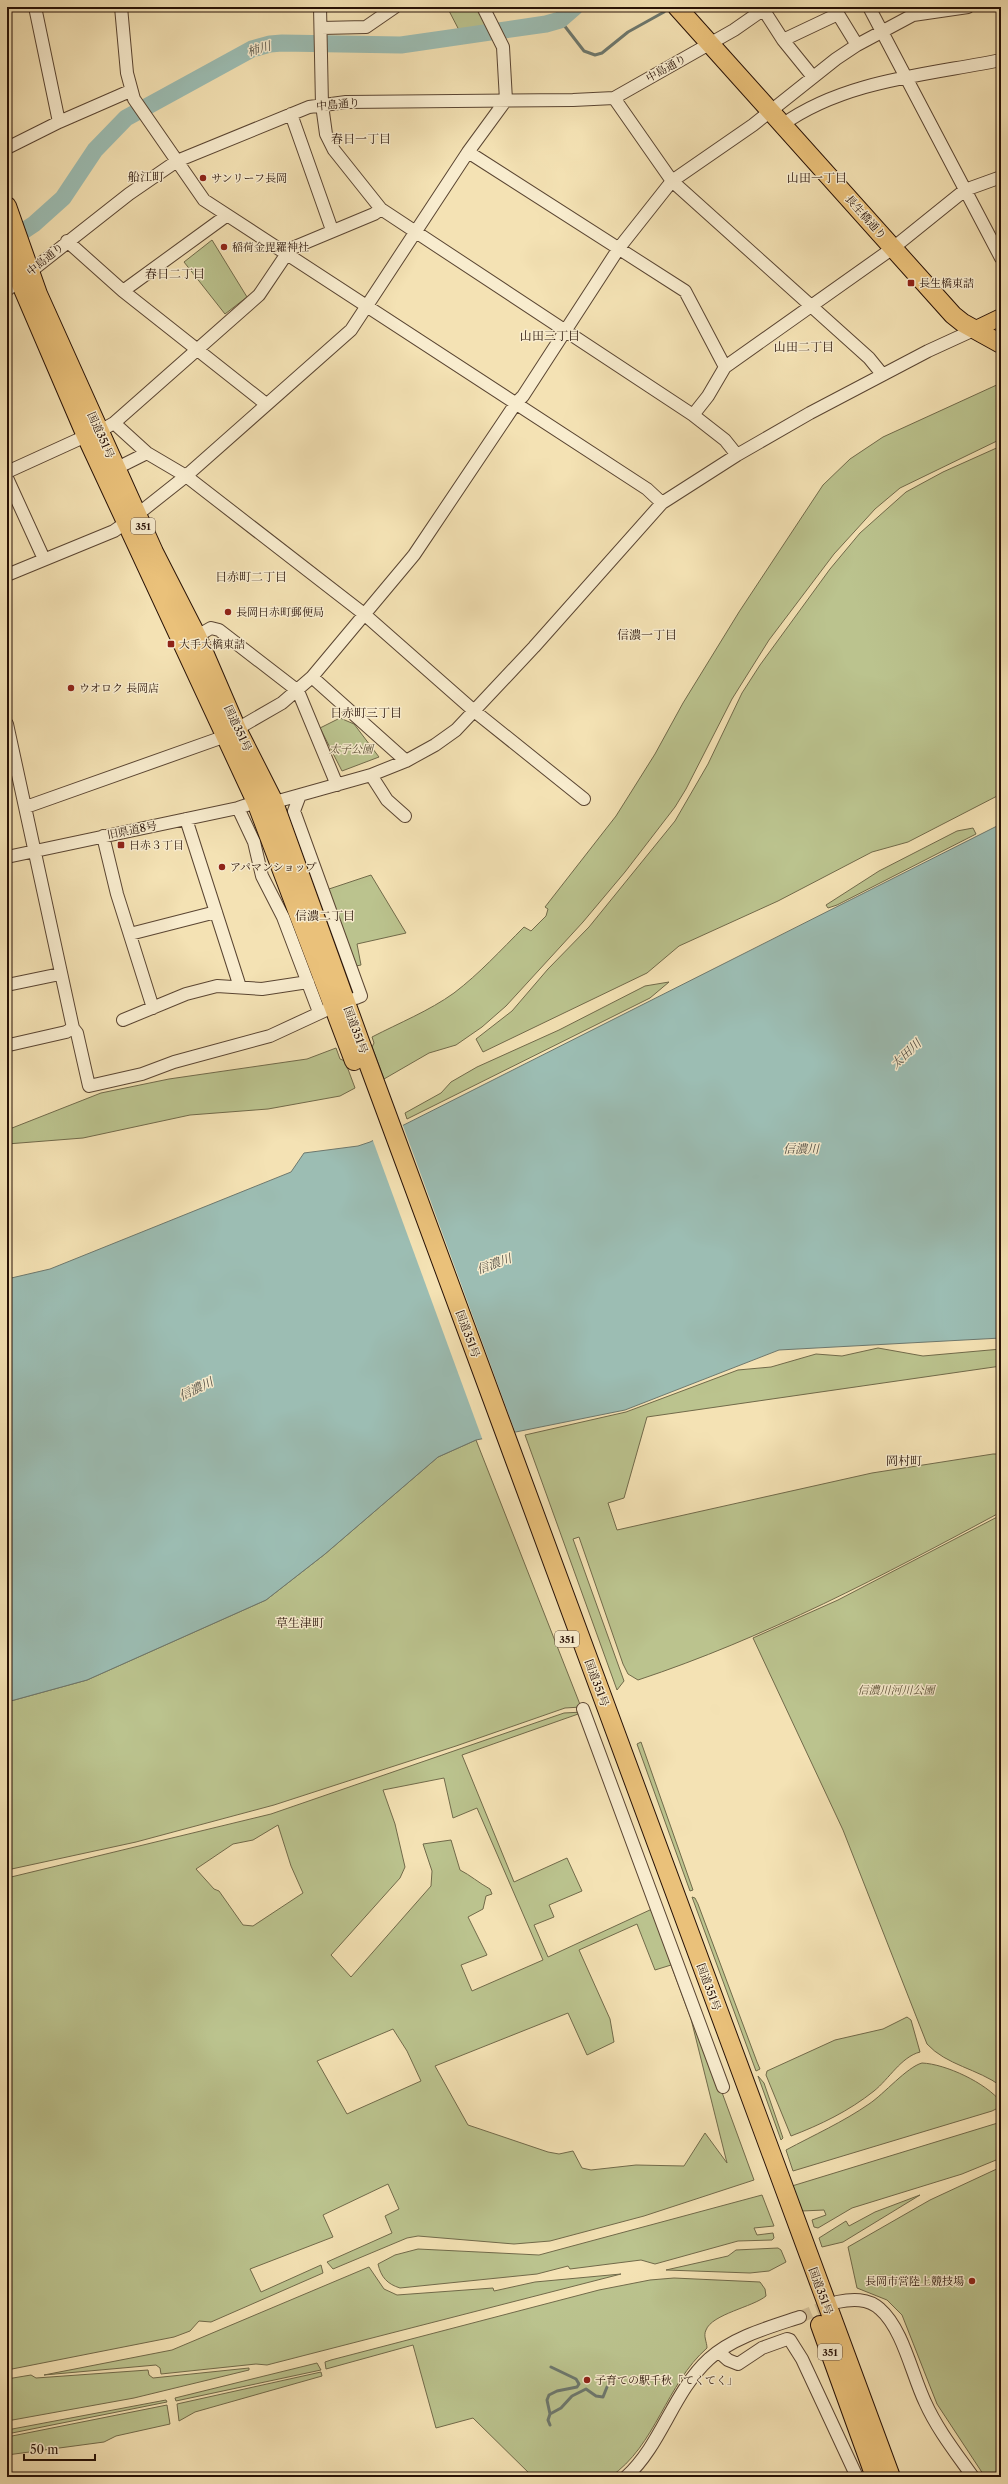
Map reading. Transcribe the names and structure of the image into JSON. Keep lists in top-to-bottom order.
{
  "streets": {
    "highway": ["長生橋通り", "国道351号", "351"],
    "street": ["中島通り", "旧県道8号"]
  },
  "crossings": [
    ["中島通り", "長生橋通り"],
    ["中島通り", "国道351号"],
    ["長生橋通り", "旧県道8号"],
    ["国道351号", "旧県道8号"]
  ],
  "districts": [
    "春日一丁目",
    "船江町",
    "山田一丁目",
    "春日二丁目",
    "山田三丁目",
    "山田二丁目",
    "日赤町二丁目",
    "信濃一丁目",
    "日赤町三丁目",
    "信濃二丁目",
    "岡村町",
    "草生津町"
  ],
  "water": ["柿川", "太田川", "信濃川"],
  "parks": ["太子公園", "信濃川河川公園"],
  "places": {
    "other": [
      "サンリーフ長岡",
      "稲荷金毘羅神社",
      "長岡日赤町郵便局",
      "ウオロク 長岡店",
      "アパマンショップ",
      "長岡市営陸上競技場",
      "子育ての駅千秋「てくてく」"
    ],
    "transit": ["長生橋東詰", "大手大橋東詰", "日赤３丁目"]
  },
  "scale_bar": "50 m"
}
